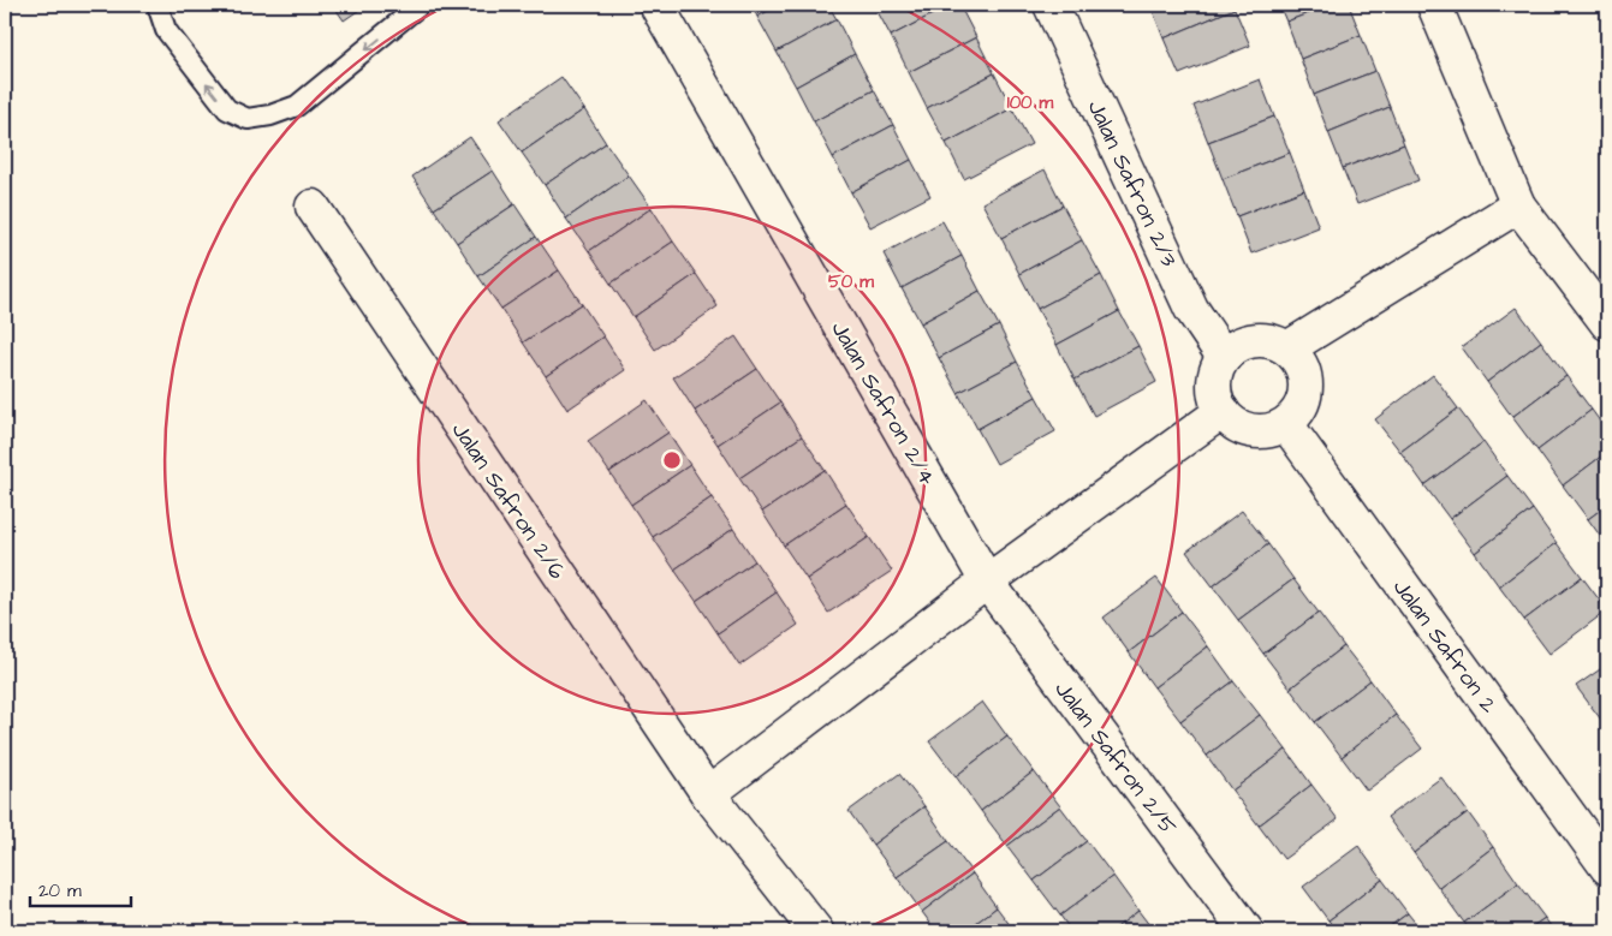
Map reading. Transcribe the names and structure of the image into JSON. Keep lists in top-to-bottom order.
{
  "streets": {
    "street": [
      "Jalan Safron 2/3",
      "Jalan Safron 2/4",
      "Jalan Safron 2/6",
      "Jalan Safron 2",
      "Jalan Safron 2/5"
    ]
  },
  "crossings": [
    ["Jalan Safron 2/3", "Jalan Safron 2"],
    ["Jalan Safron 2/4", "Jalan Safron 2/5"]
  ],
  "scale_bar": "20 m",
  "rings": ["100 m", "50 m"]
}
